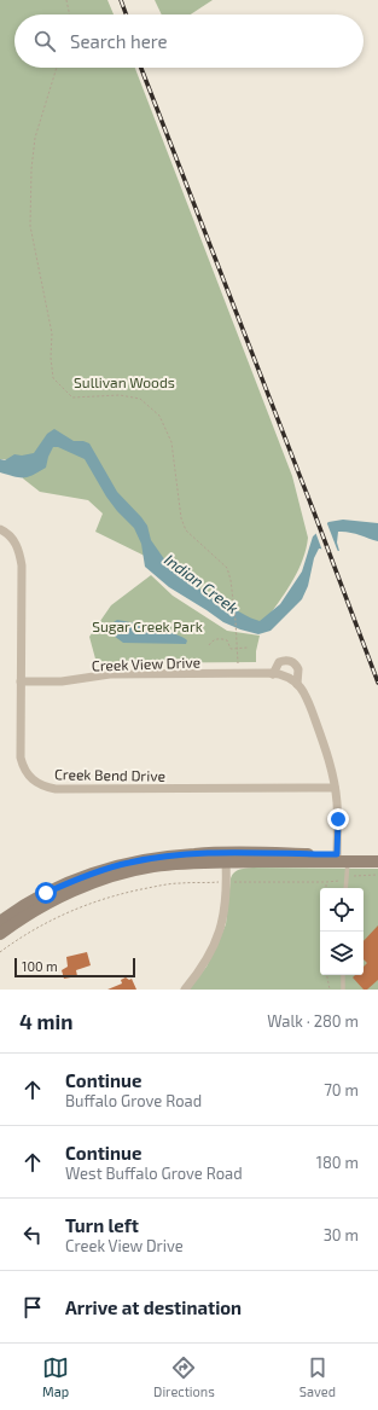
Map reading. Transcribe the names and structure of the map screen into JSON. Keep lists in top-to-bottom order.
{
  "streets": {
    "street": ["Creek View Drive", "Creek Bend Drive"]
  },
  "crossings": [
    ["Creek View Drive", "Creek Bend Drive"]
  ],
  "water": ["Indian Creek"],
  "parks": ["Sullivan Woods", "Sugar Creek Park"],
  "scale_bar": "100 m",
  "page": {
    "search": "Search here",
    "scale": "100 m",
    "heading": ["4 min", "Walk · 280 m"],
    "list": [
      ["Continue", "Buffalo Grove Road", "70 m"],
      ["Continue", "West Buffalo Grove Road", "180 m"],
      ["Turn left", "Creek View Drive", "30 m"],
      "Arrive at destination"
    ],
    "nav": ["Map", "Directions", "Saved"]
  }
}
